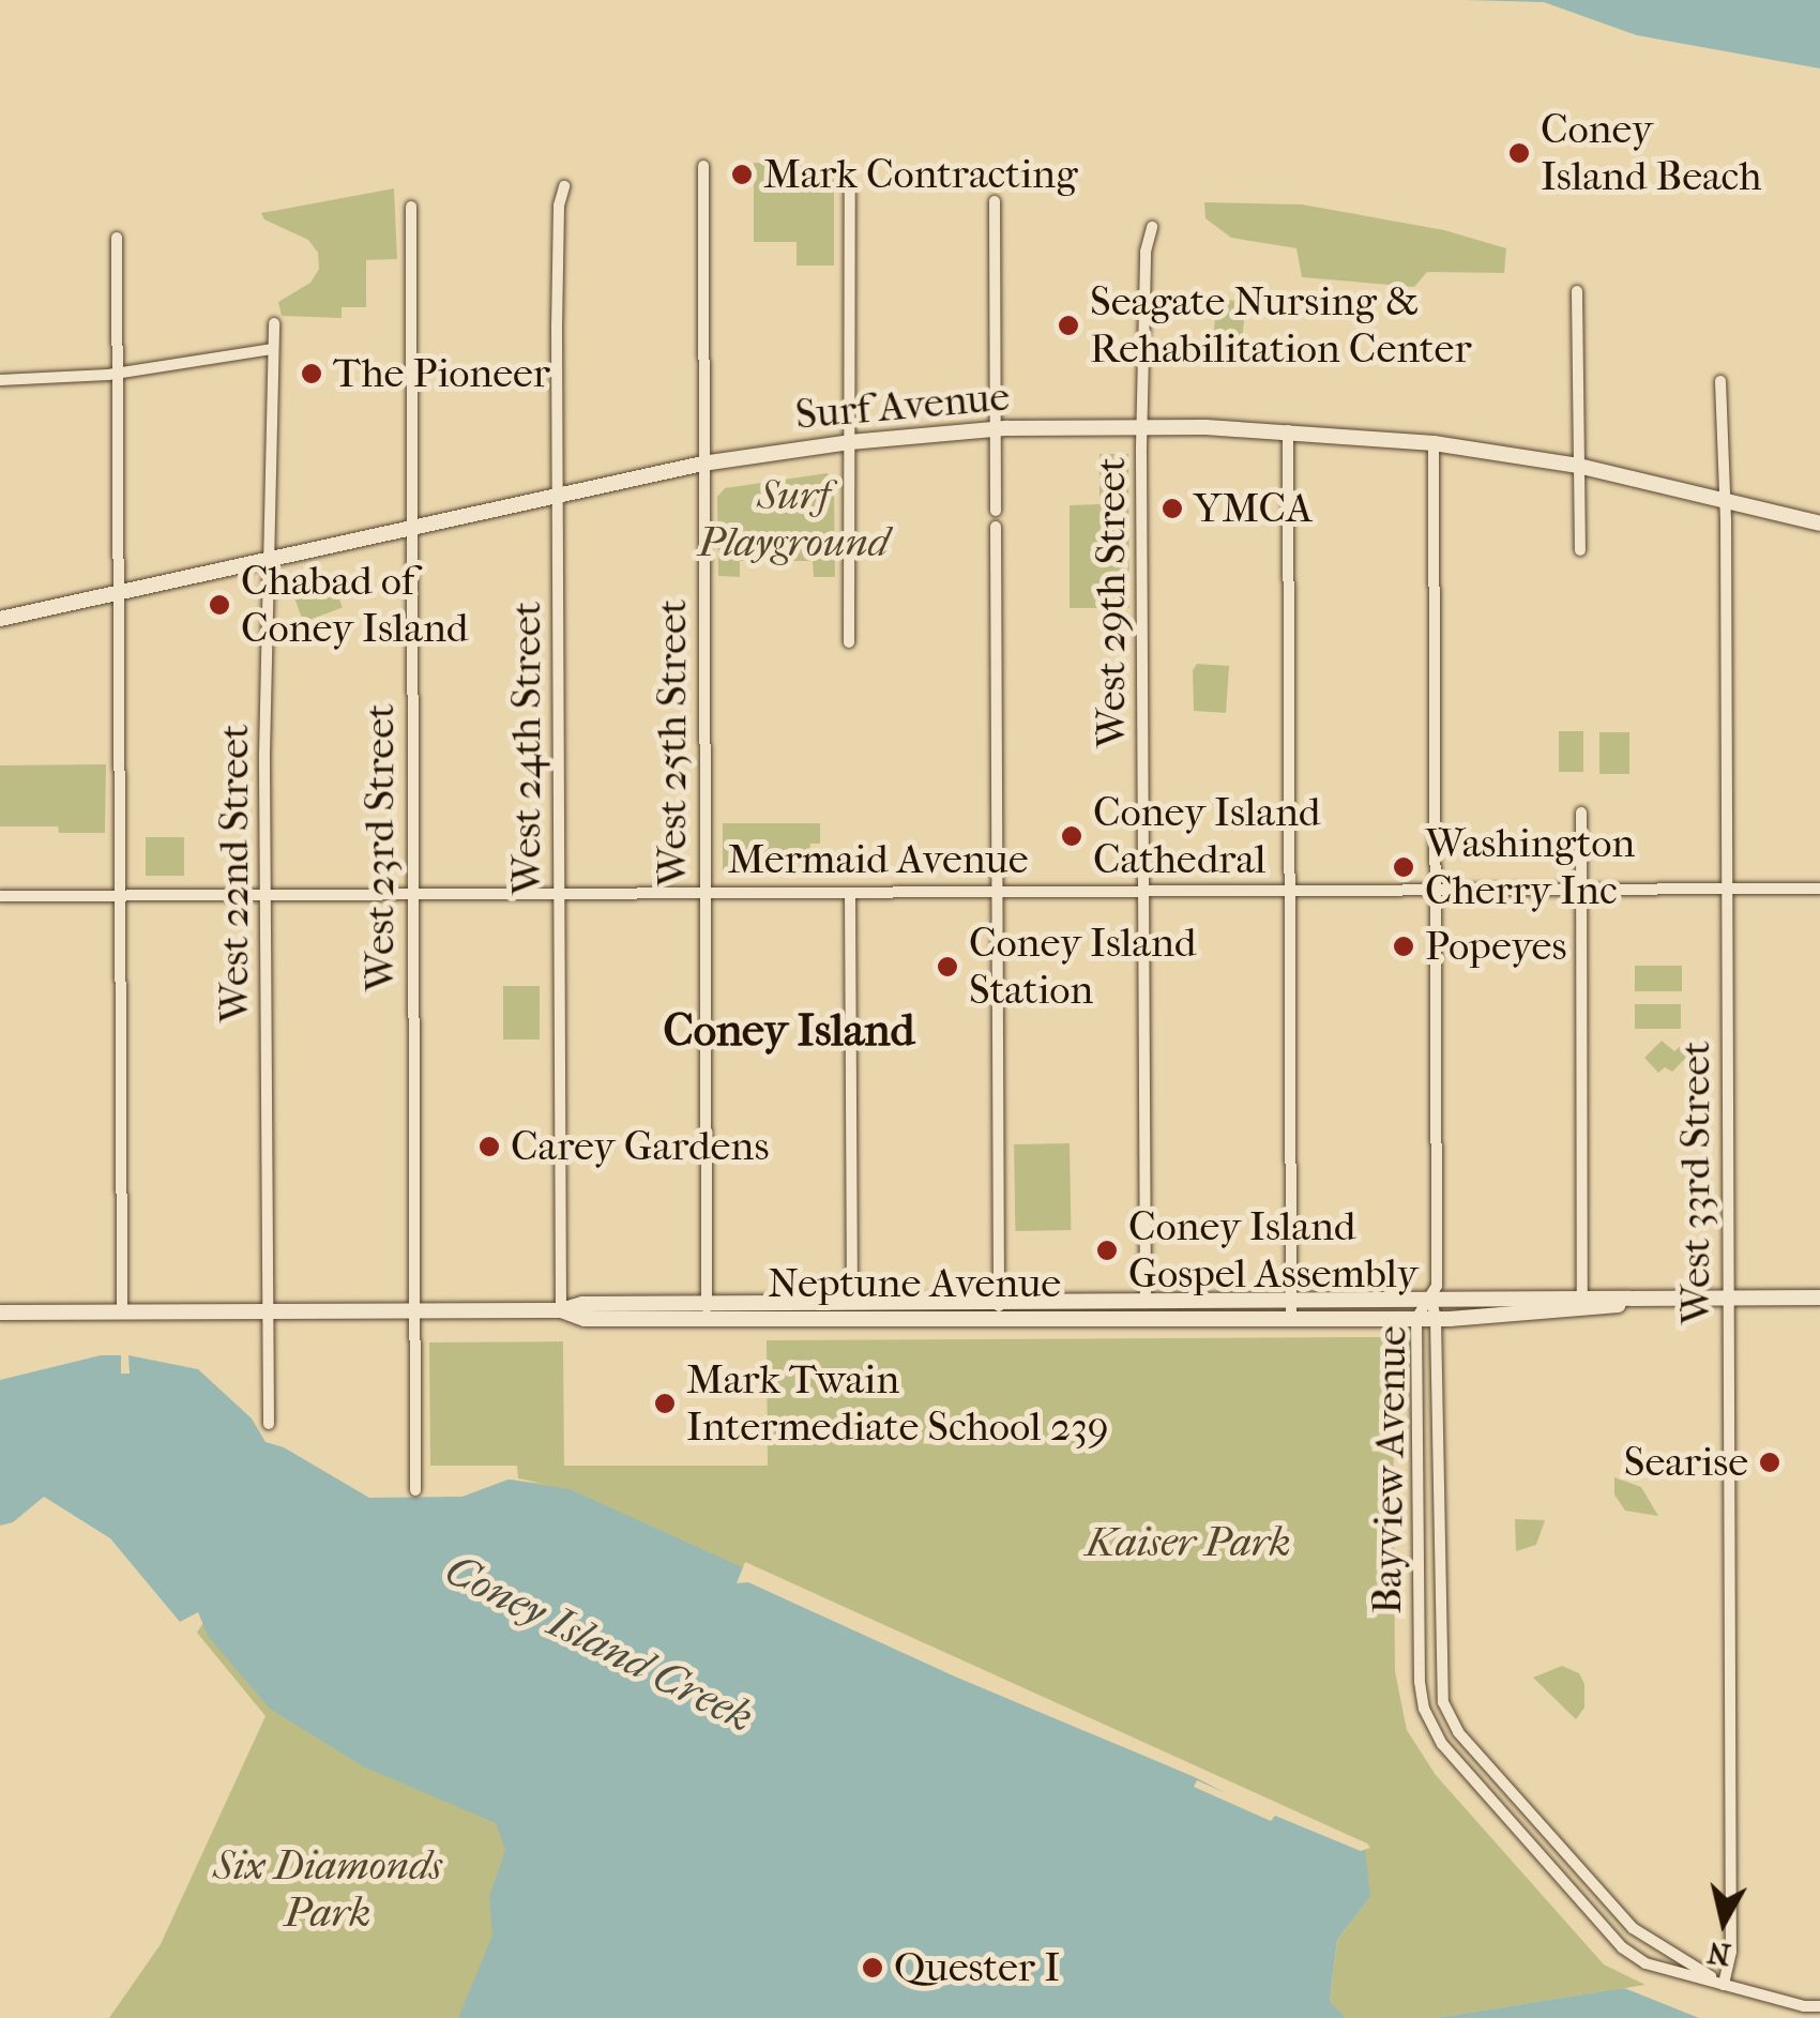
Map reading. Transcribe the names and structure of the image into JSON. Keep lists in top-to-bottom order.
{
  "streets": {
    "main road": ["Surf Avenue", "Neptune Avenue"],
    "street": [
      "West 29th Street",
      "West 25th Street",
      "West 24th Street",
      "West 23rd Street",
      "Mermaid Avenue",
      "West 22nd Street",
      "West 33rd Street",
      "Bayview Avenue"
    ]
  },
  "crossings": [
    ["Surf Avenue", "West 29th Street"],
    ["Surf Avenue", "West 25th Street"],
    ["Surf Avenue", "West 24th Street"],
    ["Surf Avenue", "West 23rd Street"],
    ["Surf Avenue", "West 22nd Street"],
    ["Surf Avenue", "West 33rd Street"],
    ["West 29th Street", "Mermaid Avenue"],
    ["West 29th Street", "Neptune Avenue"],
    ["West 25th Street", "Mermaid Avenue"],
    ["West 25th Street", "Neptune Avenue"],
    ["West 24th Street", "Mermaid Avenue"],
    ["West 24th Street", "Neptune Avenue"],
    ["West 23rd Street", "Mermaid Avenue"],
    ["West 23rd Street", "Neptune Avenue"],
    ["Mermaid Avenue", "West 22nd Street"],
    ["Mermaid Avenue", "West 33rd Street"],
    ["West 22nd Street", "Neptune Avenue"],
    ["West 33rd Street", "Neptune Avenue"],
    ["West 33rd Street", "Bayview Avenue"],
    ["Neptune Avenue", "Bayview Avenue"]
  ],
  "districts": ["Coney Island"],
  "water": ["Coney Island Creek"],
  "parks": ["Surf Playground", "Kaiser Park", "Six Diamonds Park"],
  "places": [
    "Coney Island Beach",
    "Mark Contracting",
    "Seagate Nursing & Rehabilitation Center",
    "The Pioneer",
    "YMCA",
    "Chabad of Coney Island",
    "Coney Island Cathedral",
    "Washington Cherry Inc",
    "Popeyes",
    "Coney Island Station",
    "Carey Gardens",
    "Coney Island Gospel Assembly",
    "Mark Twain Intermediate School 239",
    "Searise",
    "Quester I"
  ],
  "north": "bottom"
}
